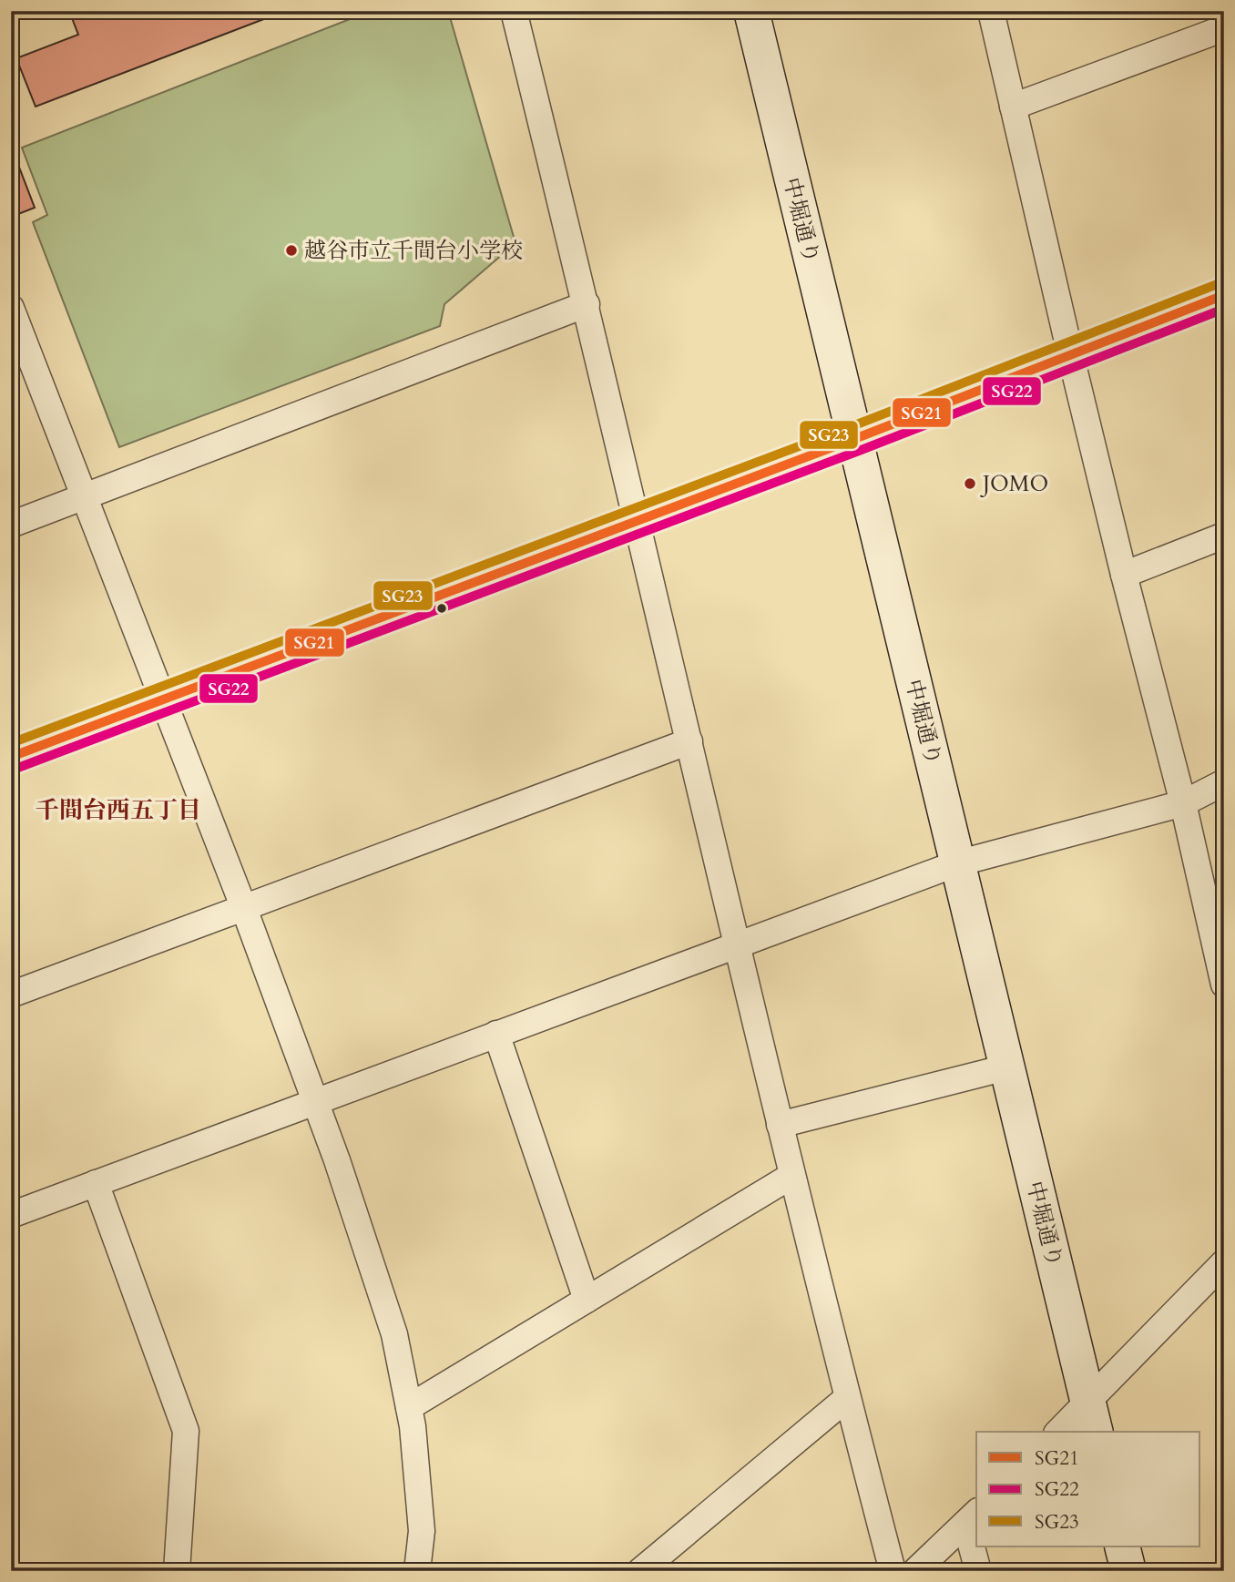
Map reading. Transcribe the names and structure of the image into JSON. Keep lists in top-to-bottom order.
{
  "streets": {
    "street": ["中堀通り"]
  },
  "districts": ["千間台西五丁目"],
  "places": ["越谷市立千間台小学校", "JOMO"],
  "lines": ["transit line SG23", "transit line SG21", "transit line SG22"],
  "legend": ["SG21", "SG22", "SG23"]
}
